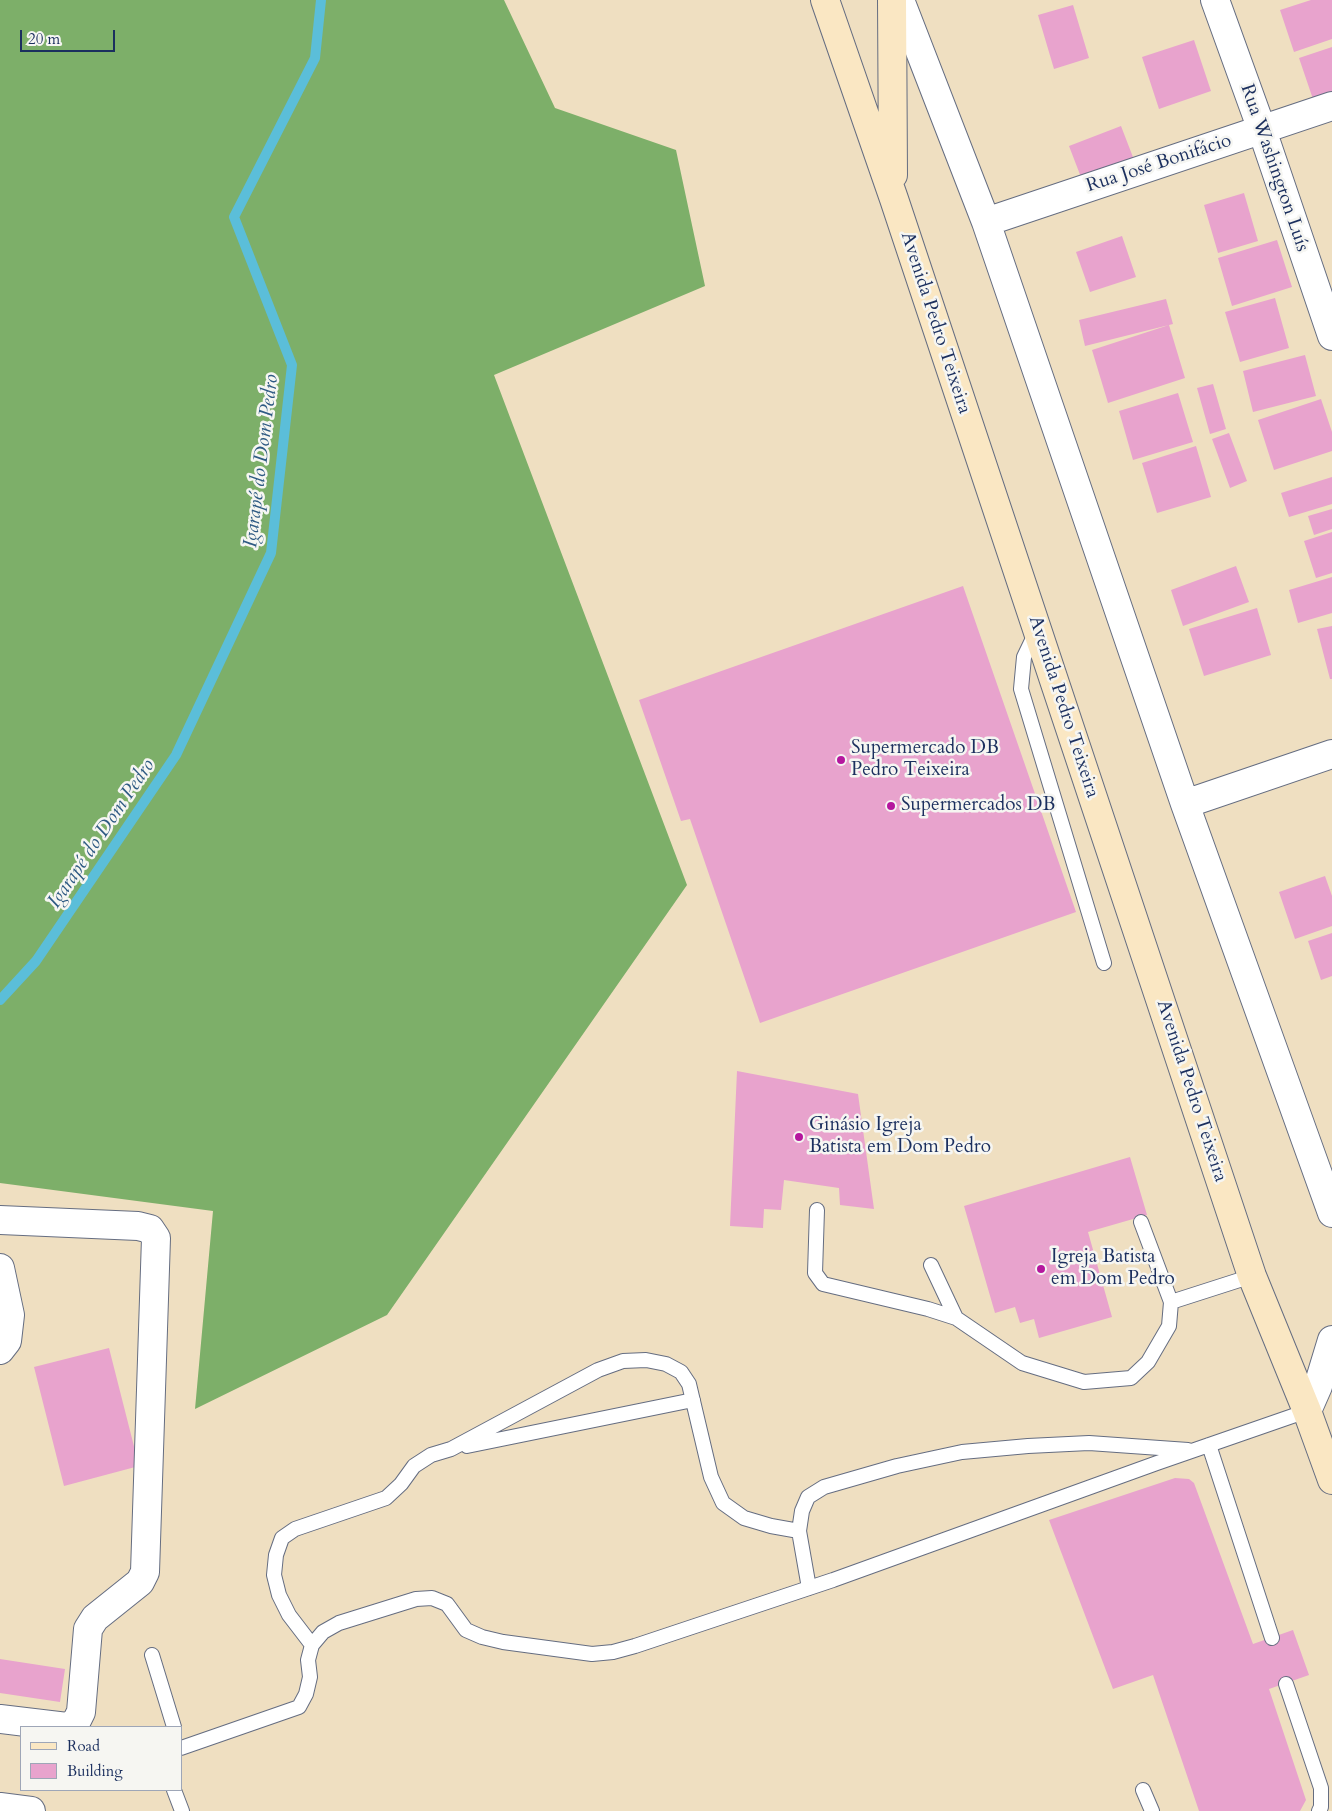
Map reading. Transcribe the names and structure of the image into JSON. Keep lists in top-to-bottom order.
{
  "streets": {
    "street": ["Rua José Bonifácio", "Rua Washington Luís", "Avenida Pedro Teixeira"]
  },
  "crossings": [
    ["Rua José Bonifácio", "Rua Washington Luís"]
  ],
  "water": ["Igarapé do Dom Pedro"],
  "places": [
    "Supermercado DB Pedro Teixeira",
    "Supermercados DB",
    "Ginásio Igreja Batista em Dom Pedro",
    "Igreja Batista em Dom Pedro"
  ],
  "legend": ["Road", "Building"],
  "scale_bar": "20 m"
}
